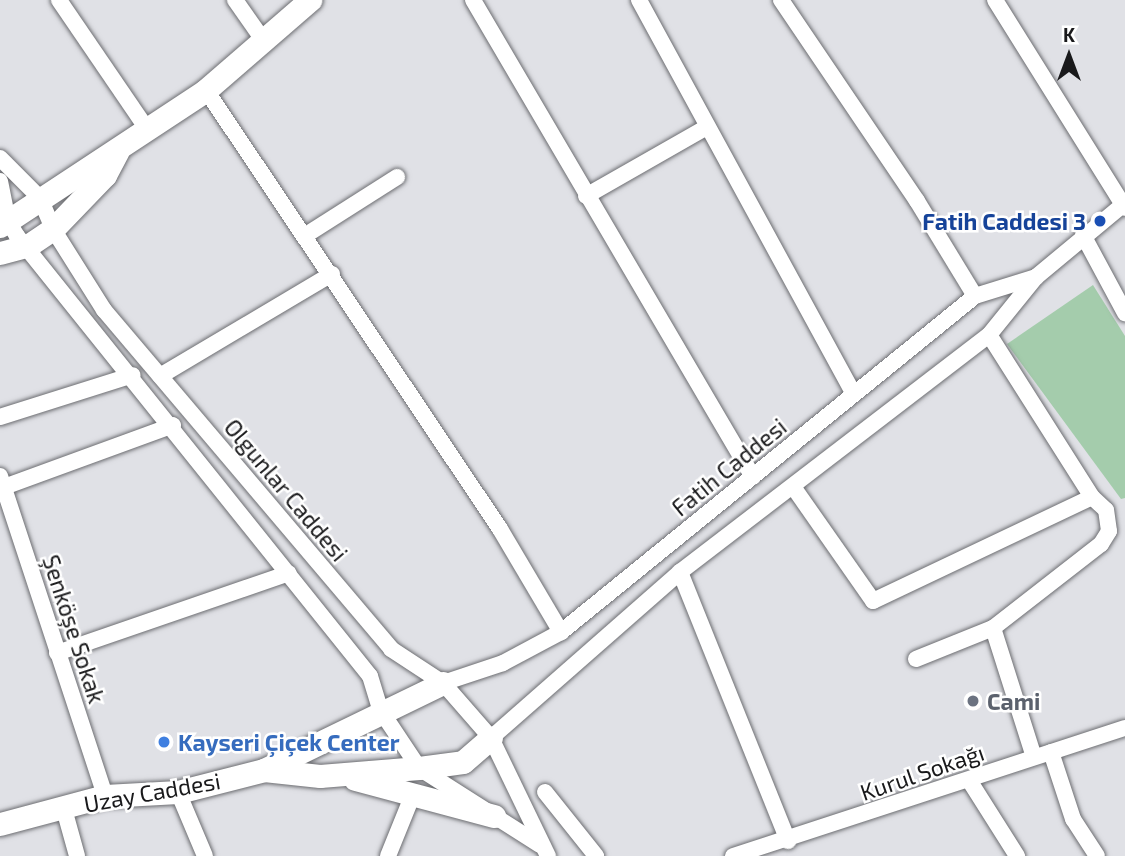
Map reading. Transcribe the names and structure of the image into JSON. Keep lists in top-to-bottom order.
{
  "streets": {
    "main road": ["Uzay Caddesi"],
    "street": [
      "Fatih Caddesi",
      "Olgunlar Caddesi",
      "Şenköşe Sokak",
      "Kurul Sokağı"
    ]
  },
  "crossings": [
    ["Fatih Caddesi", "Olgunlar Caddesi"],
    ["Fatih Caddesi", "Uzay Caddesi"],
    ["Olgunlar Caddesi", "Uzay Caddesi"],
    ["Şenköşe Sokak", "Uzay Caddesi"]
  ],
  "places": ["Fatih Caddesi 3", "Cami", "Kayseri Çiçek Center"],
  "north": "top"
}
